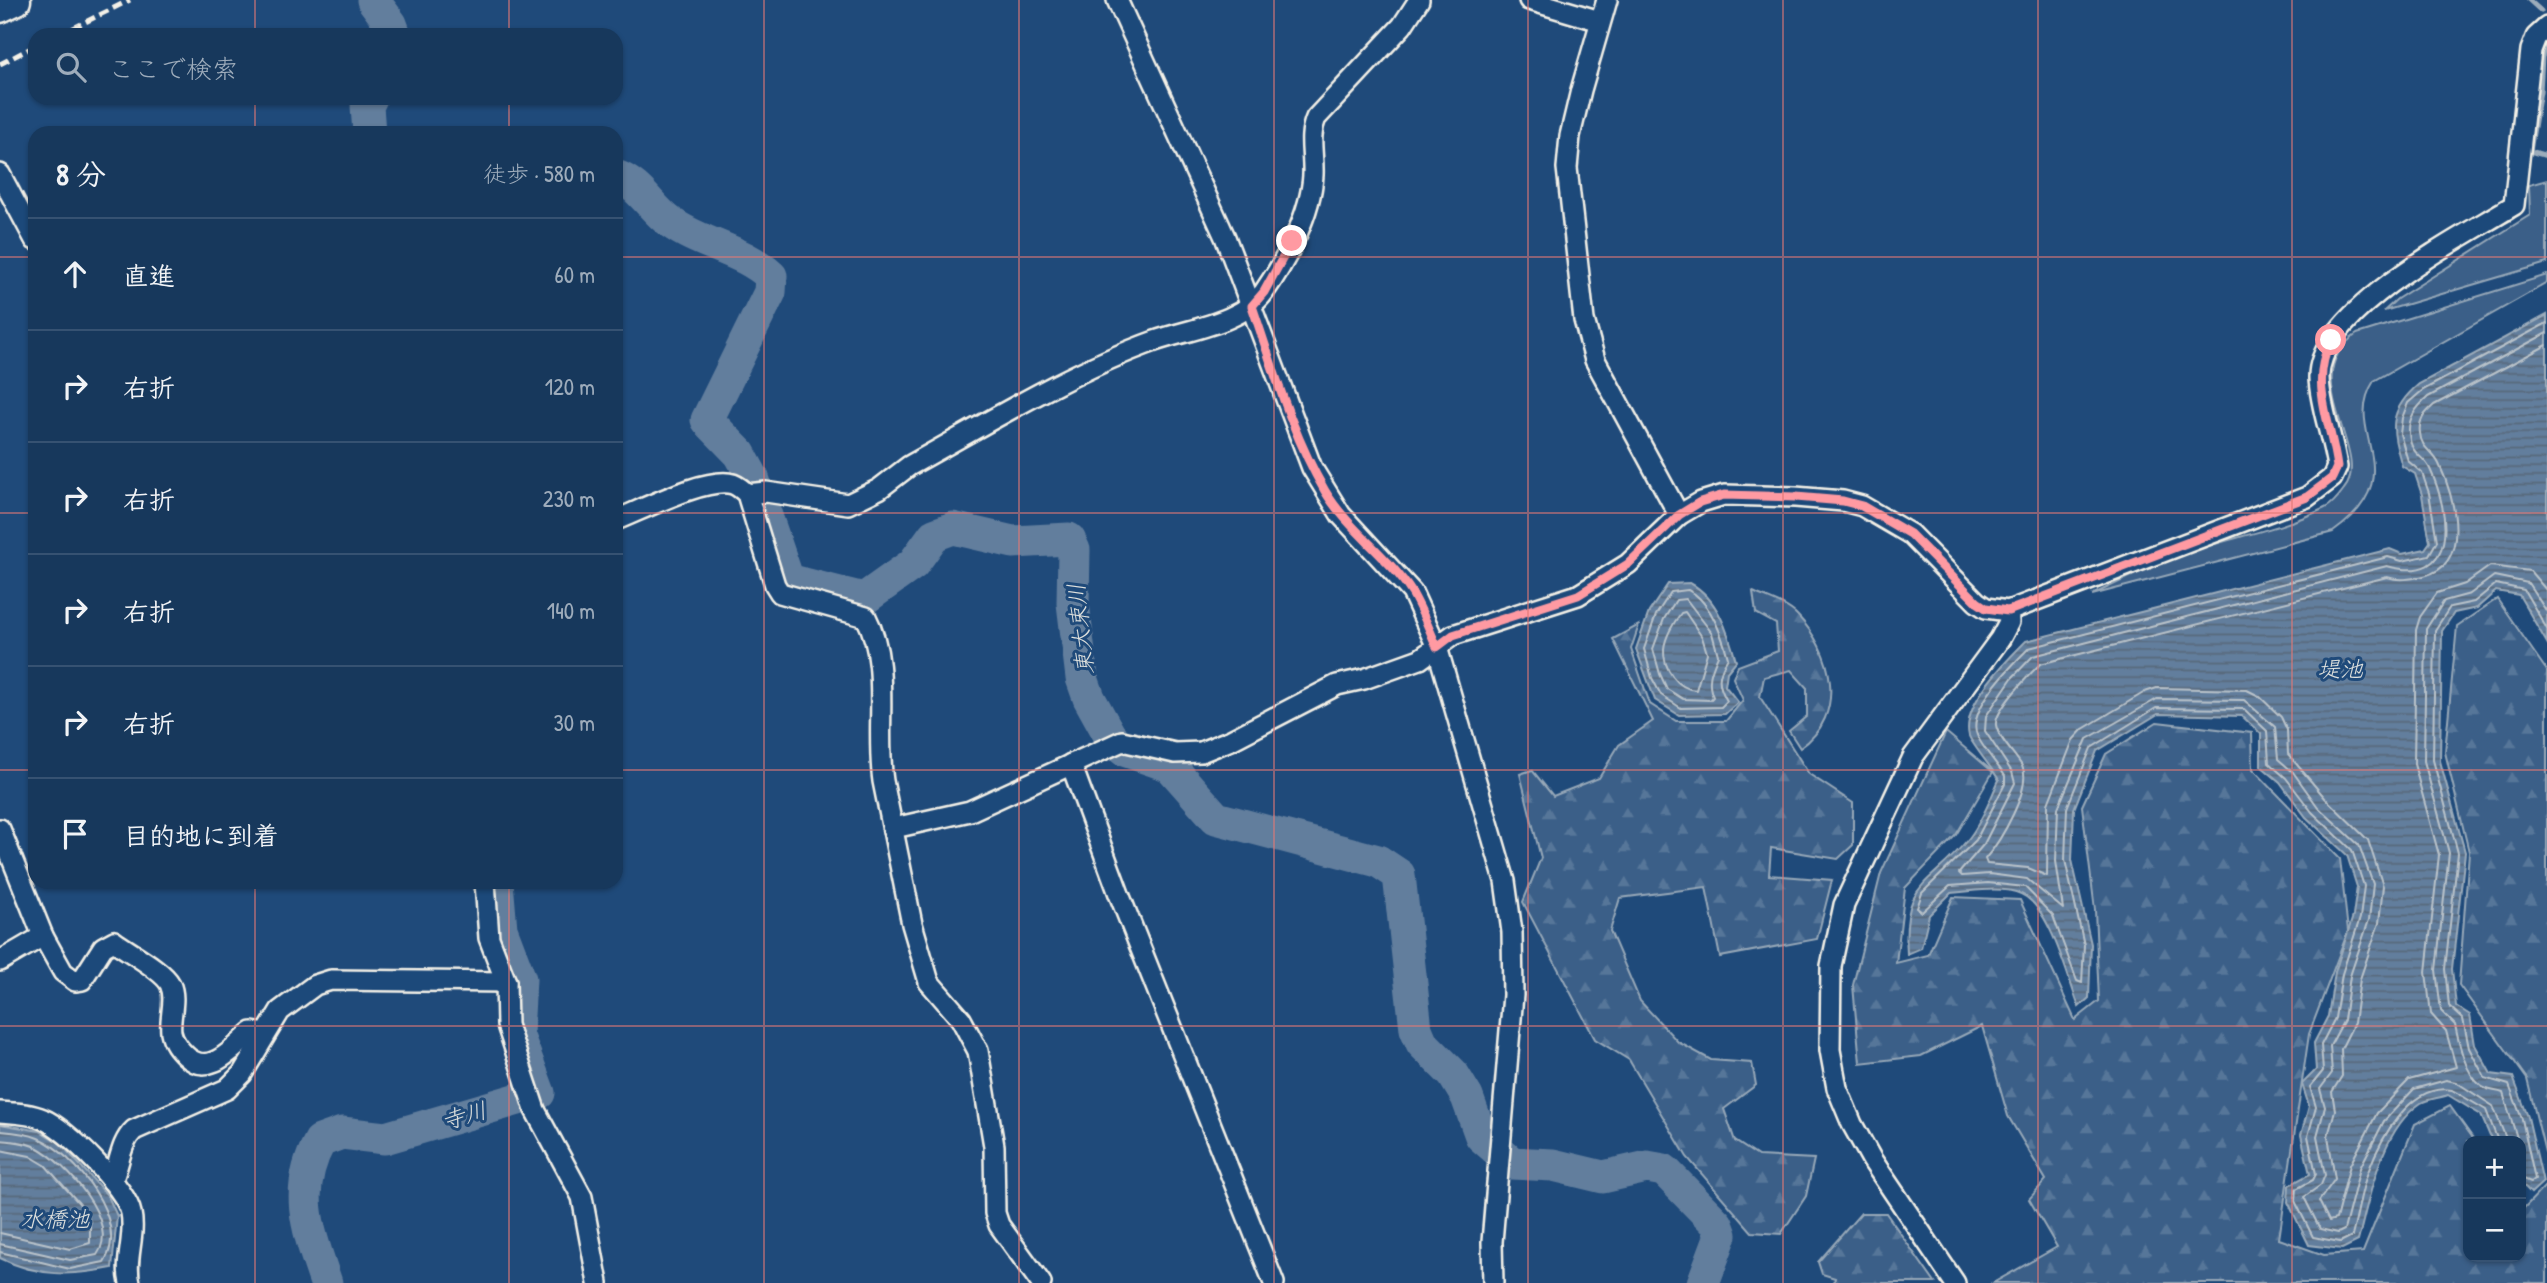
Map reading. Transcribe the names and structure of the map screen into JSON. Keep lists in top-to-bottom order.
{
  "water": [
    "東大束川",
    "堤池",
    "寺川",
    "水橋池"
  ],
  "page": {
    "search": "ここで検索",
    "heading": ["8 分", "徒歩 · 580 m"],
    "list": [
      ["直進", "60 m"],
      ["右折", "120 m"],
      ["右折", "230 m"],
      ["右折", "140 m"],
      ["右折", "30 m"],
      "目的地に到着"
    ],
    "map_buttons": ["+", "−"]
  }
}
